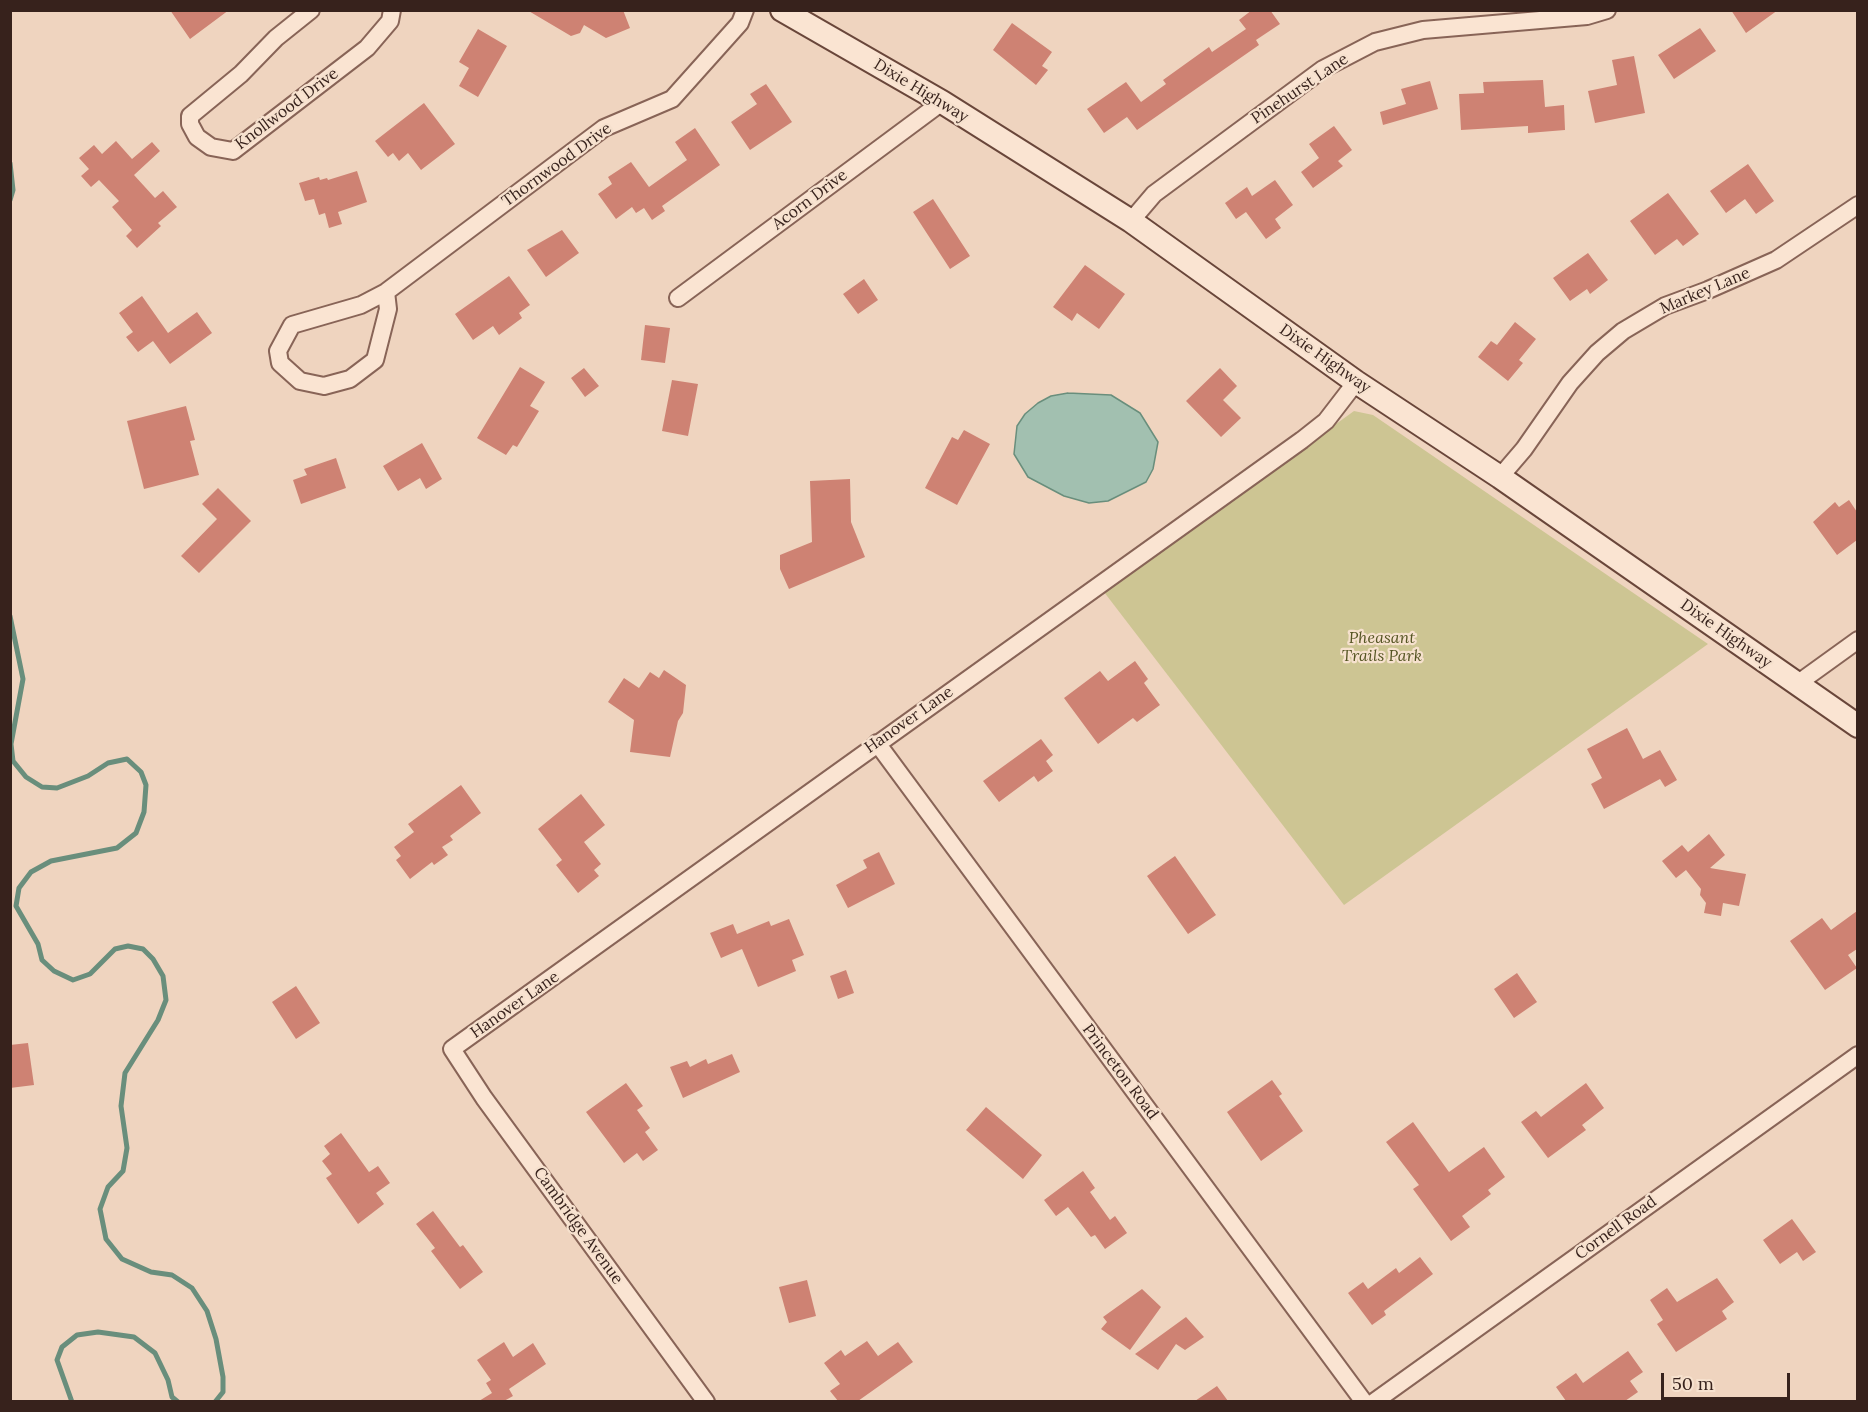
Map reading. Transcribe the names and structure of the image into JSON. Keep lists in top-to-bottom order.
{
  "streets": {
    "main road": ["Dixie Highway"],
    "street": [
      "Pinehurst Lane",
      "Knollwood Drive",
      "Thornwood Drive",
      "Acorn Drive",
      "Markey Lane",
      "Hanover Lane",
      "Princeton Road",
      "Cambridge Avenue",
      "Cornell Road"
    ]
  },
  "crossings": [
    ["Pinehurst Lane", "Dixie Highway"],
    ["Dixie Highway", "Acorn Drive"],
    ["Dixie Highway", "Markey Lane"],
    ["Dixie Highway", "Hanover Lane"],
    ["Hanover Lane", "Princeton Road"],
    ["Hanover Lane", "Cambridge Avenue"]
  ],
  "parks": ["Pheasant Trails Park"],
  "scale_bar": "50 m"
}
